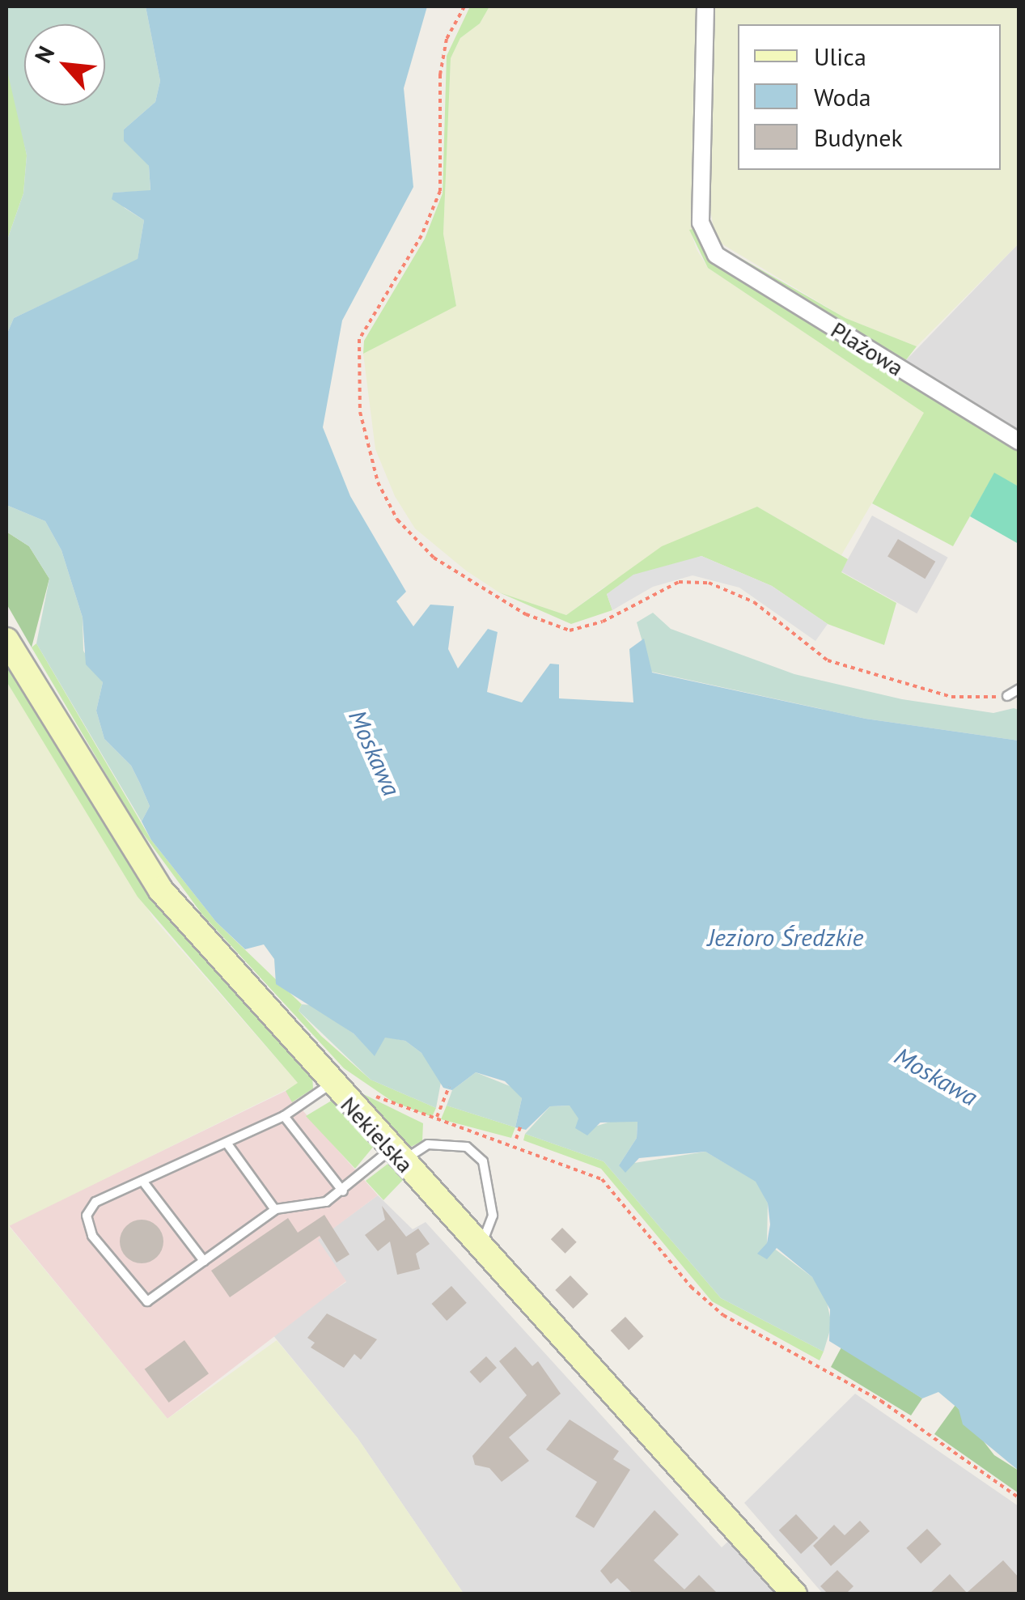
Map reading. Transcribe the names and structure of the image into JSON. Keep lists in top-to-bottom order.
{
  "streets": {
    "street": ["Plażowa", "Nekielska"]
  },
  "water": ["Moskawa", "Jezioro Średzkie"],
  "legend": ["Ulica", "Woda", "Budynek"],
  "north": "top left"
}
